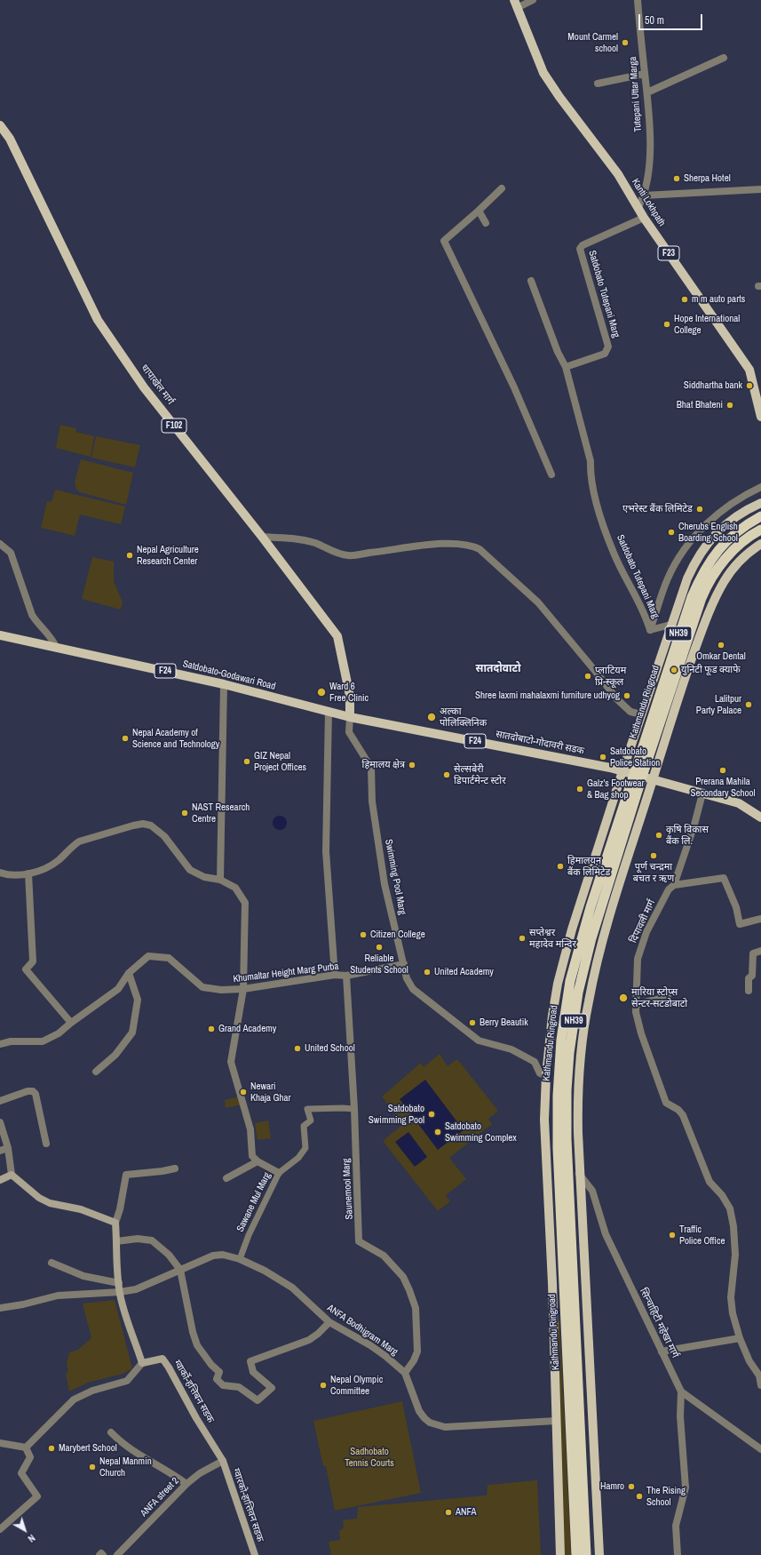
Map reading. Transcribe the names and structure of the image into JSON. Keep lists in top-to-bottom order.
{
  "streets": {
    "highway": ["NH39", "Kathmandu Ringroad"],
    "main road": [
      "Kanti Lokhpath",
      "F23",
      "धापाखेल मार्ग",
      "F102",
      "F24",
      "Satdobato-Godawari Road",
      "सातदोबाटो-गोदावरी सडक",
      "ग्वार्को-हत्तिबन सडक",
      "ग्वारको-हात्तिवन सडक"
    ],
    "street": [
      "Tutepani Uttar Marga",
      "Satdobato Tutepani Marg",
      "Swimming Pool Marg",
      "दिपावली मार्ग",
      "Khumaltar Height Marg Purba",
      "Saunemool Marg",
      "Sawane Mul Marg",
      "सिन्चाहिटी महेखा मार्ग",
      "ANFA Bodhigram Marg",
      "ANFA street 2"
    ]
  },
  "crossings": [
    ["Tutepani Uttar Marga", "Kanti Lokhpath"],
    ["Kanti Lokhpath", "Satdobato Tutepani Marg"],
    ["धापाखेल मार्ग", "सातदोबाटो-गोदावरी सडक"],
    ["धापाखेल मार्ग", "Swimming Pool Marg"],
    ["Satdobato-Godawari Road", "सातदोबाटो-गोदावरी सडक"],
    ["Kathmandu Ringroad", "सातदोबाटो-गोदावरी सडक"],
    ["सातदोबाटो-गोदावरी सडक", "Swimming Pool Marg"],
    ["सातदोबाटो-गोदावरी सडक", "दिपावली मार्ग"],
    ["Swimming Pool Marg", "Khumaltar Height Marg Purba"],
    ["Khumaltar Height Marg Purba", "Saunemool Marg"],
    ["Saunemool Marg", "Sawane Mul Marg"],
    ["Saunemool Marg", "ANFA Bodhigram Marg"],
    ["Sawane Mul Marg", "ANFA Bodhigram Marg"],
    ["ग्वार्को-हत्तिबन सडक", "ANFA street 2"],
    ["ग्वार्को-हत्तिबन सडक", "ग्वारको-हात्तिवन सडक"],
    ["ANFA street 2", "ग्वारको-हात्तिवन सडक"]
  ],
  "districts": ["सातदोवाटो"],
  "parks": ["Sadhobato Tennis Courts"],
  "places": [
    "Mount Carmel school",
    "Sherpa Hotel",
    "m m auto parts",
    "Hope International College",
    "Siddhartha bank",
    "Bhat Bhateni",
    "एभरेस्ट बैंक लिमिटेड",
    "Cherubs English Boarding School",
    "Nepal Agriculture Research Center",
    "Omkar Dental",
    "युनिटी फूड क्याफे",
    "प्लाटियम प्रि-स्कूल",
    "Ward 6 Free Clinic",
    "Shree laxmi mahalaxmi furniture udhyog",
    "Lalitpur Party Palace",
    "अल्का पोलिक्लिनिक",
    "Nepal Academy of Science and Technology",
    "Satdobato Police Station",
    "GIZ Nepal Project Offices",
    "हिमालय क्षेत्र",
    "Prerana Mahila Secondary School",
    "सेल्सबेरी डिपार्टमेन्ट स्टोर",
    "Galz's Footwear & Bag shop",
    "NAST Research Centre",
    "कृषि विकास बैंक लि.",
    "पूर्ण चन्द्रमा बचत र ऋण",
    "हिमालयन बैंक लिमिटेड",
    "Citizen College",
    "सप्तेश्वर महादेव मन्दिर",
    "Reliable Students School",
    "United Academy",
    "मारिया स्टोप्स सेन्टर-सटडोबाटो",
    "Berry Beautik",
    "Grand Academy",
    "United School",
    "Newari Khaja Ghar",
    "Satdobato Swimming Pool",
    "Satdobato Swimming Complex",
    "Traffic Police Office",
    "Nepal Olympic Committee",
    "Marybert School",
    "Nepal Manmin Church",
    "Hamro",
    "The Rising School",
    "ANFA"
  ],
  "scale_bar": "50 m",
  "north": "bottom right"
}
